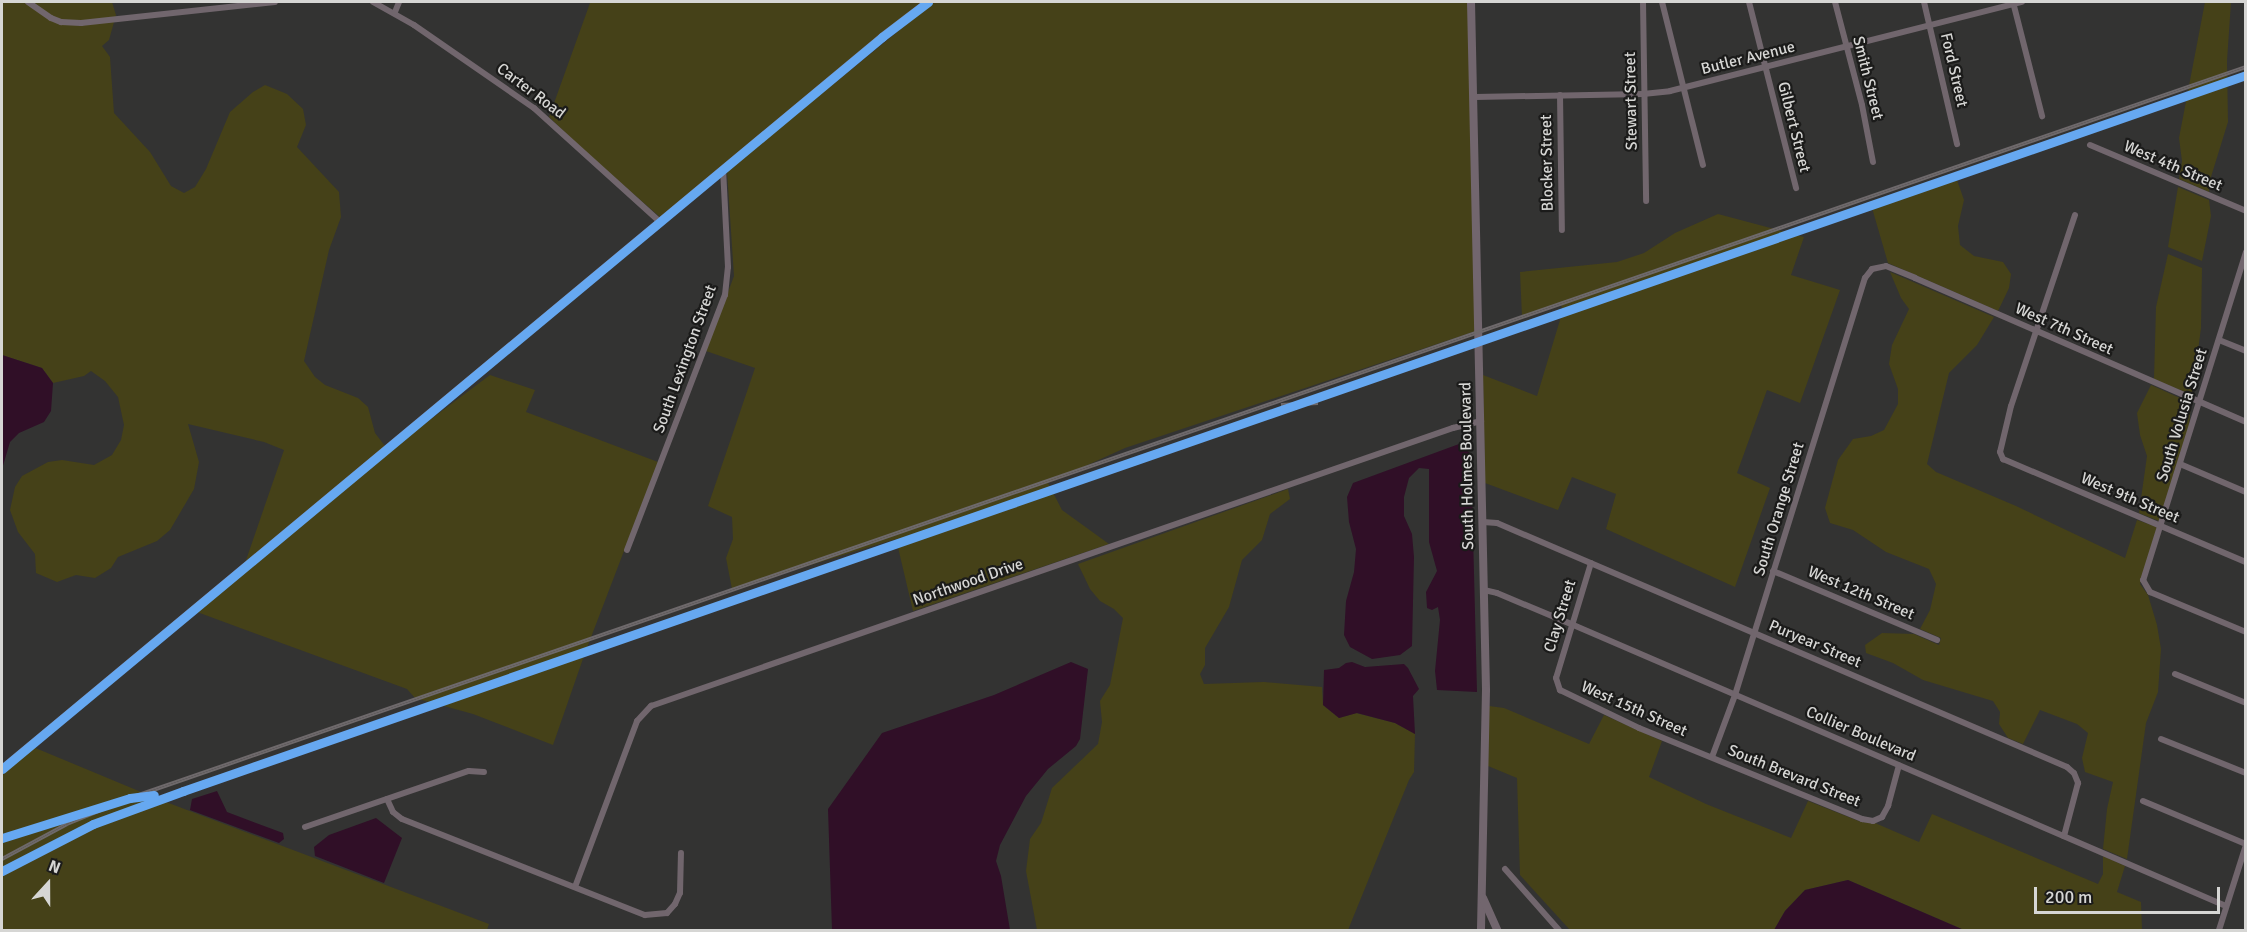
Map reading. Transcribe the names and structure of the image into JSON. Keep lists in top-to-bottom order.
{
  "streets": {
    "main road": ["South Holmes Boulevard"],
    "street": [
      "Butler Avenue",
      "Ford Street",
      "Smith Street",
      "Carter Road",
      "Stewart Street",
      "Gilbert Street",
      "Blocker Street",
      "West 4th Street",
      "West 7th Street",
      "South Lexington Street",
      "South Volusia Street",
      "West 9th Street",
      "South Orange Street",
      "Northwood Drive",
      "West 12th Street",
      "Clay Street",
      "Puryear Street",
      "West 15th Street",
      "Collier Boulevard",
      "South Brevard Street"
    ]
  },
  "crossings": [
    ["Butler Avenue", "Ford Street"],
    ["Butler Avenue", "Smith Street"],
    ["Butler Avenue", "Stewart Street"],
    ["Butler Avenue", "Gilbert Street"],
    ["Butler Avenue", "Blocker Street"],
    ["Butler Avenue", "South Holmes Boulevard"],
    ["West 7th Street", "South Volusia Street"],
    ["West 7th Street", "West 9th Street"],
    ["West 7th Street", "South Orange Street"],
    ["South Volusia Street", "West 9th Street"],
    ["South Holmes Boulevard", "Northwood Drive"],
    ["South Holmes Boulevard", "Puryear Street"],
    ["South Holmes Boulevard", "Collier Boulevard"],
    ["South Orange Street", "West 12th Street"],
    ["South Orange Street", "Puryear Street"],
    ["South Orange Street", "West 15th Street"],
    ["South Orange Street", "Collier Boulevard"],
    ["South Orange Street", "South Brevard Street"],
    ["Clay Street", "Puryear Street"],
    ["Clay Street", "West 15th Street"],
    ["Clay Street", "Collier Boulevard"],
    ["Puryear Street", "Collier Boulevard"],
    ["West 15th Street", "South Brevard Street"],
    ["Collier Boulevard", "South Brevard Street"]
  ],
  "scale_bar": "200 m",
  "north": "top"
}
